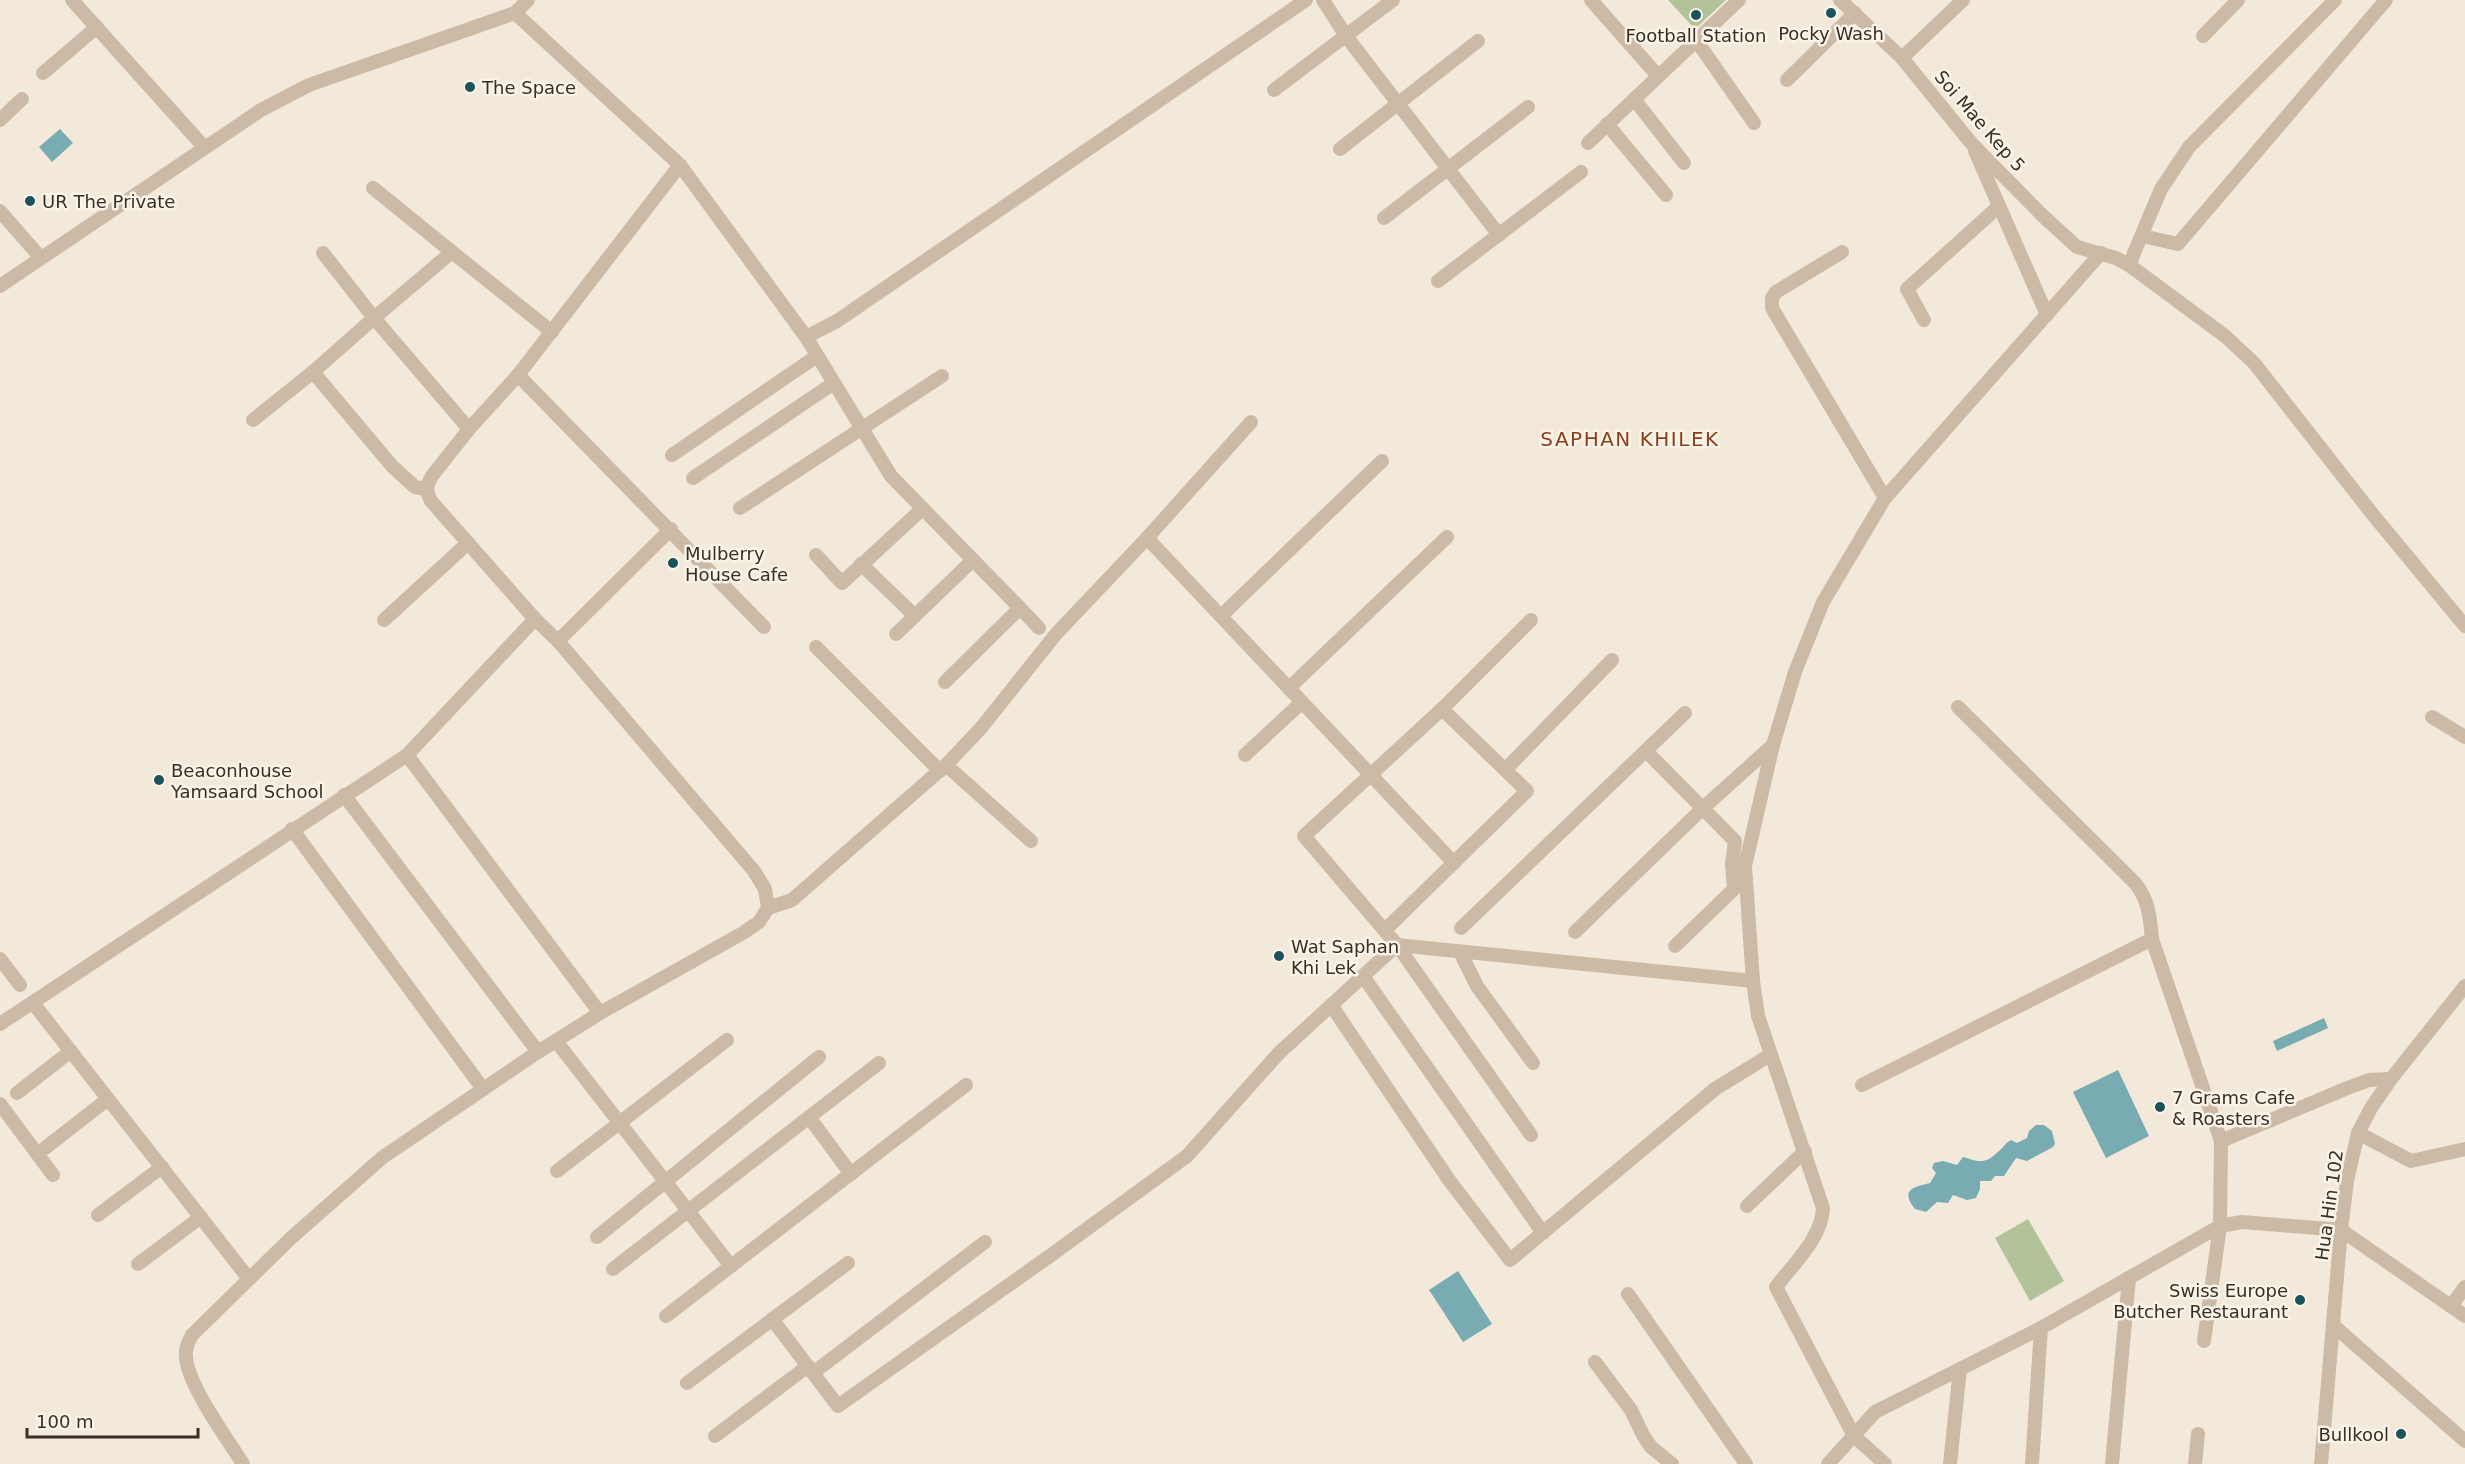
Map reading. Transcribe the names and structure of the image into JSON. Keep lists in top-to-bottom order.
{
  "streets": {
    "street": ["Soi Mae Kep 5", "Hua Hin 102"]
  },
  "districts": ["SAPHAN KHILEK"],
  "places": [
    "Pocky Wash",
    "Football Station",
    "The Space",
    "UR The Private",
    "Mulberry House Cafe",
    "Beaconhouse Yamsaard School",
    "Wat Saphan Khi Lek",
    "7 Grams Cafe & Roasters",
    "Swiss Europe Butcher Restaurant",
    "Bullkool"
  ],
  "scale_bar": "100 m"
}
